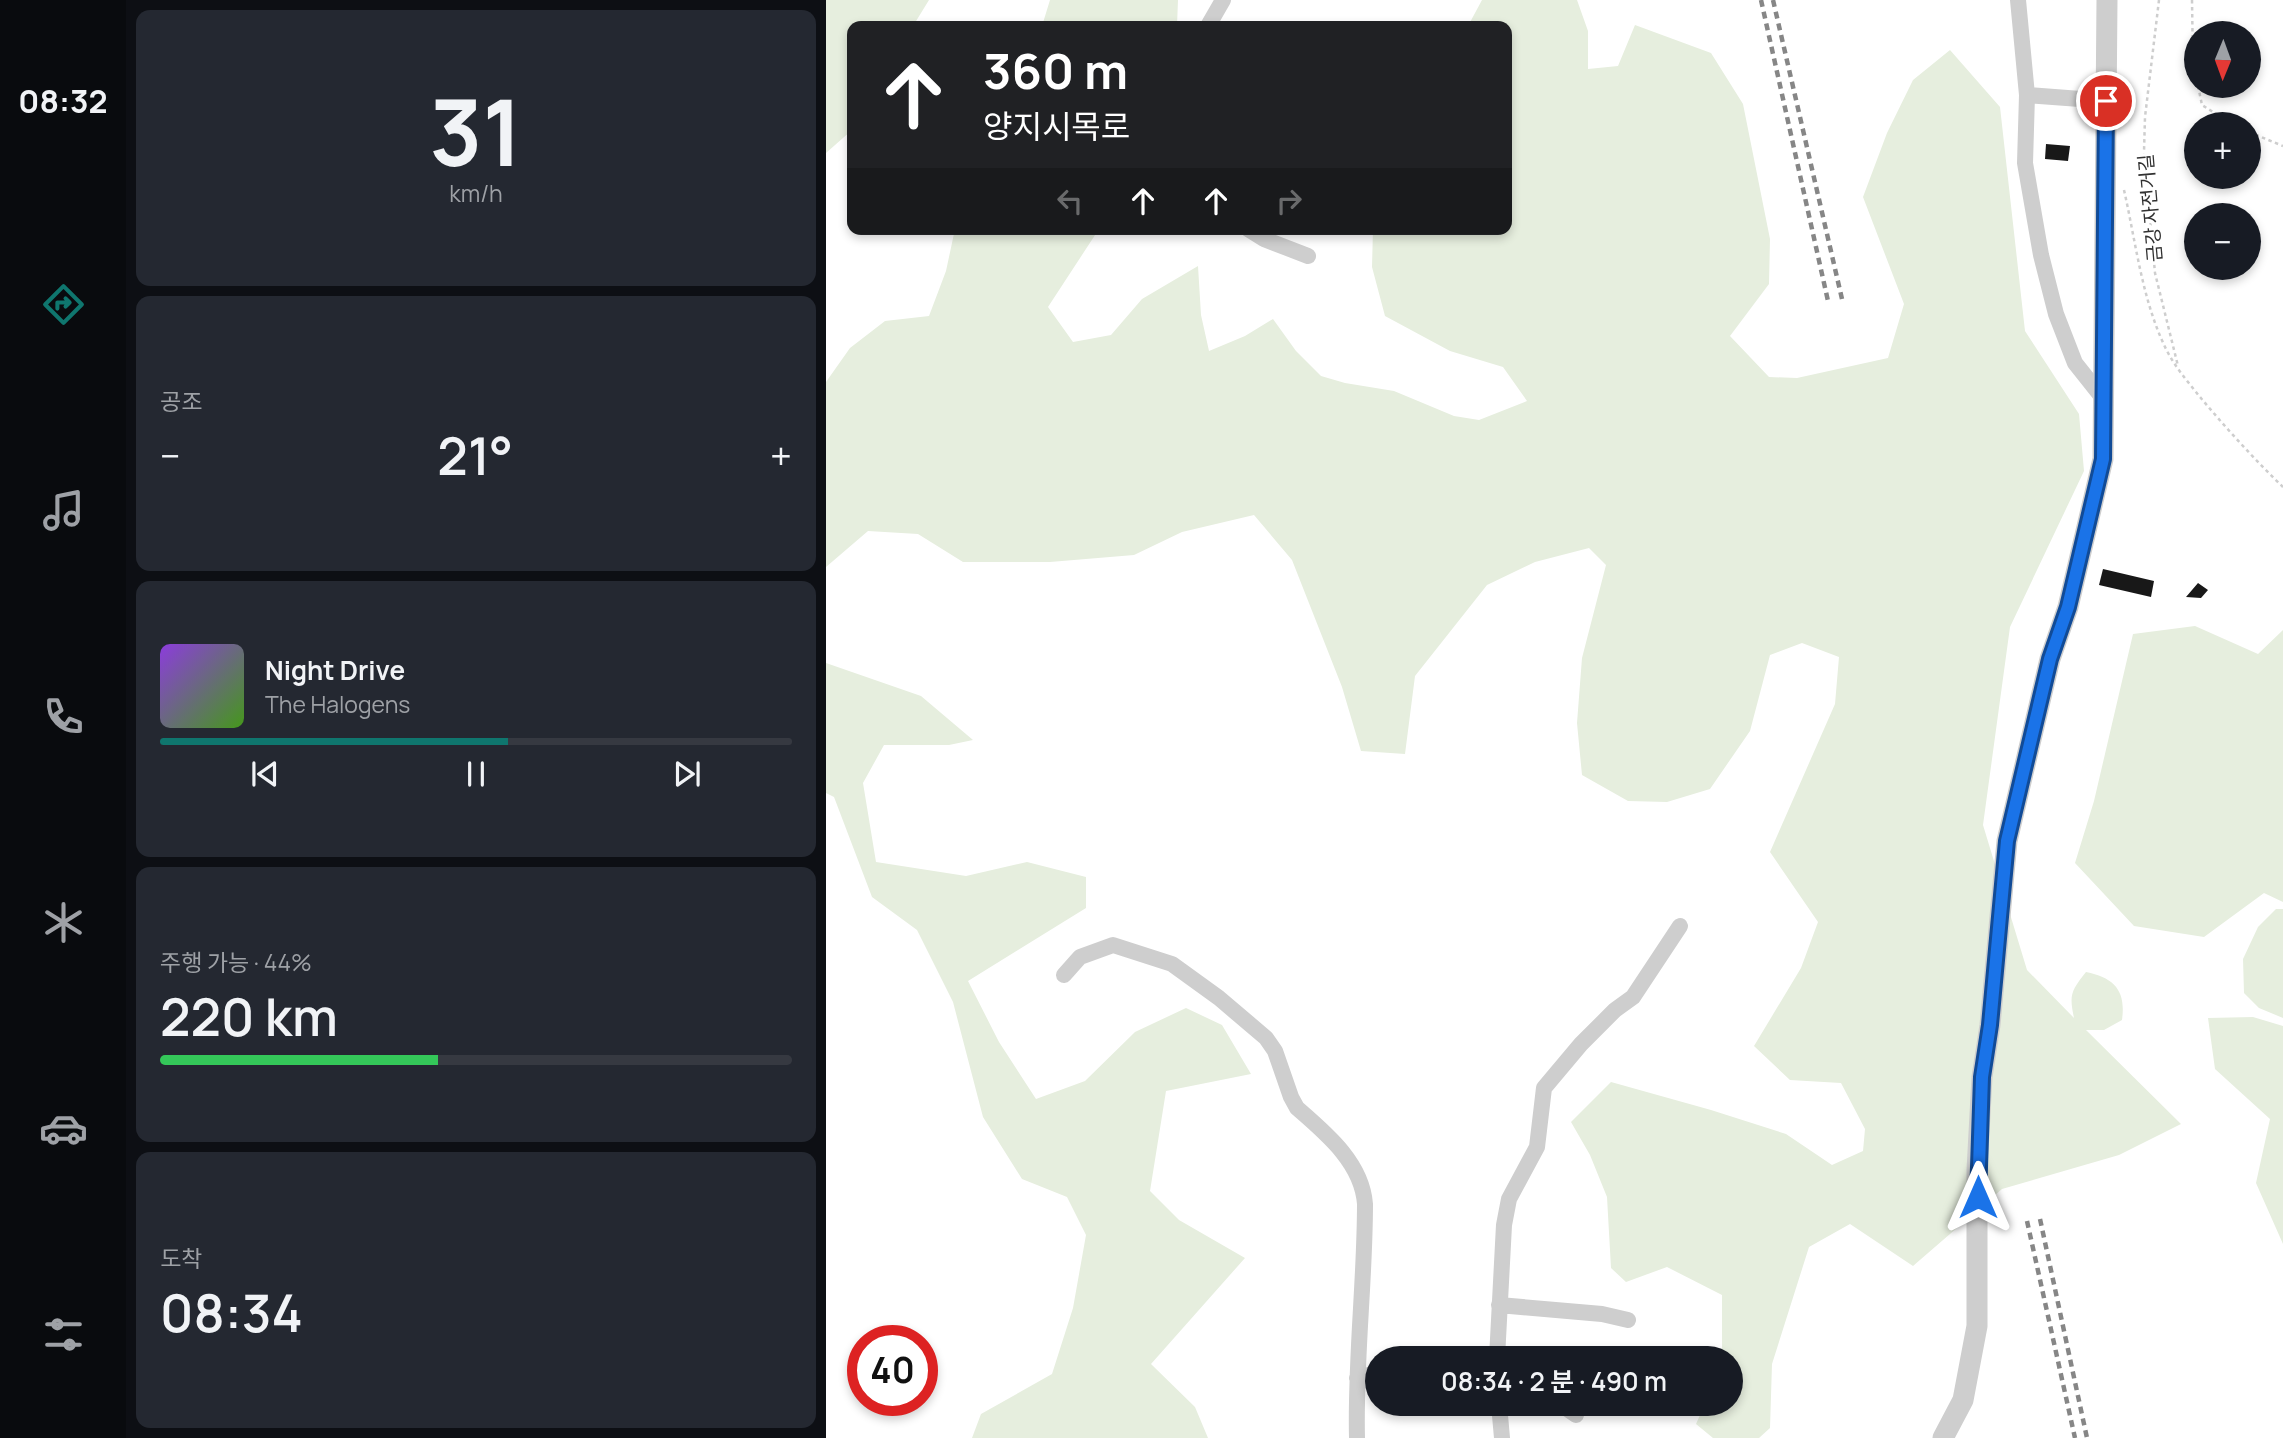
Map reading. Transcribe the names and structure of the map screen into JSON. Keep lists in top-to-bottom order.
{
  "streets": {
    "path": ["금강 자전거길"]
  },
  "north": "bottom",
  "page": {
    "tabs": "08:32",
    "tile": [
      ["31", "km/h"],
      "공조",
      ["주행 가능 · 44%", "220 km"],
      ["도착", "08:34"]
    ],
    "map_buttons": ["+", "−"],
    "turn": ["360 m", "양지시목로"],
    "heat": ["−", "21°", "+"],
    "song": ["Night Drive", "The Halogens"],
    "limit": "40",
    "trip": "08:34 · 2 분 · 490 m"
  }
}
